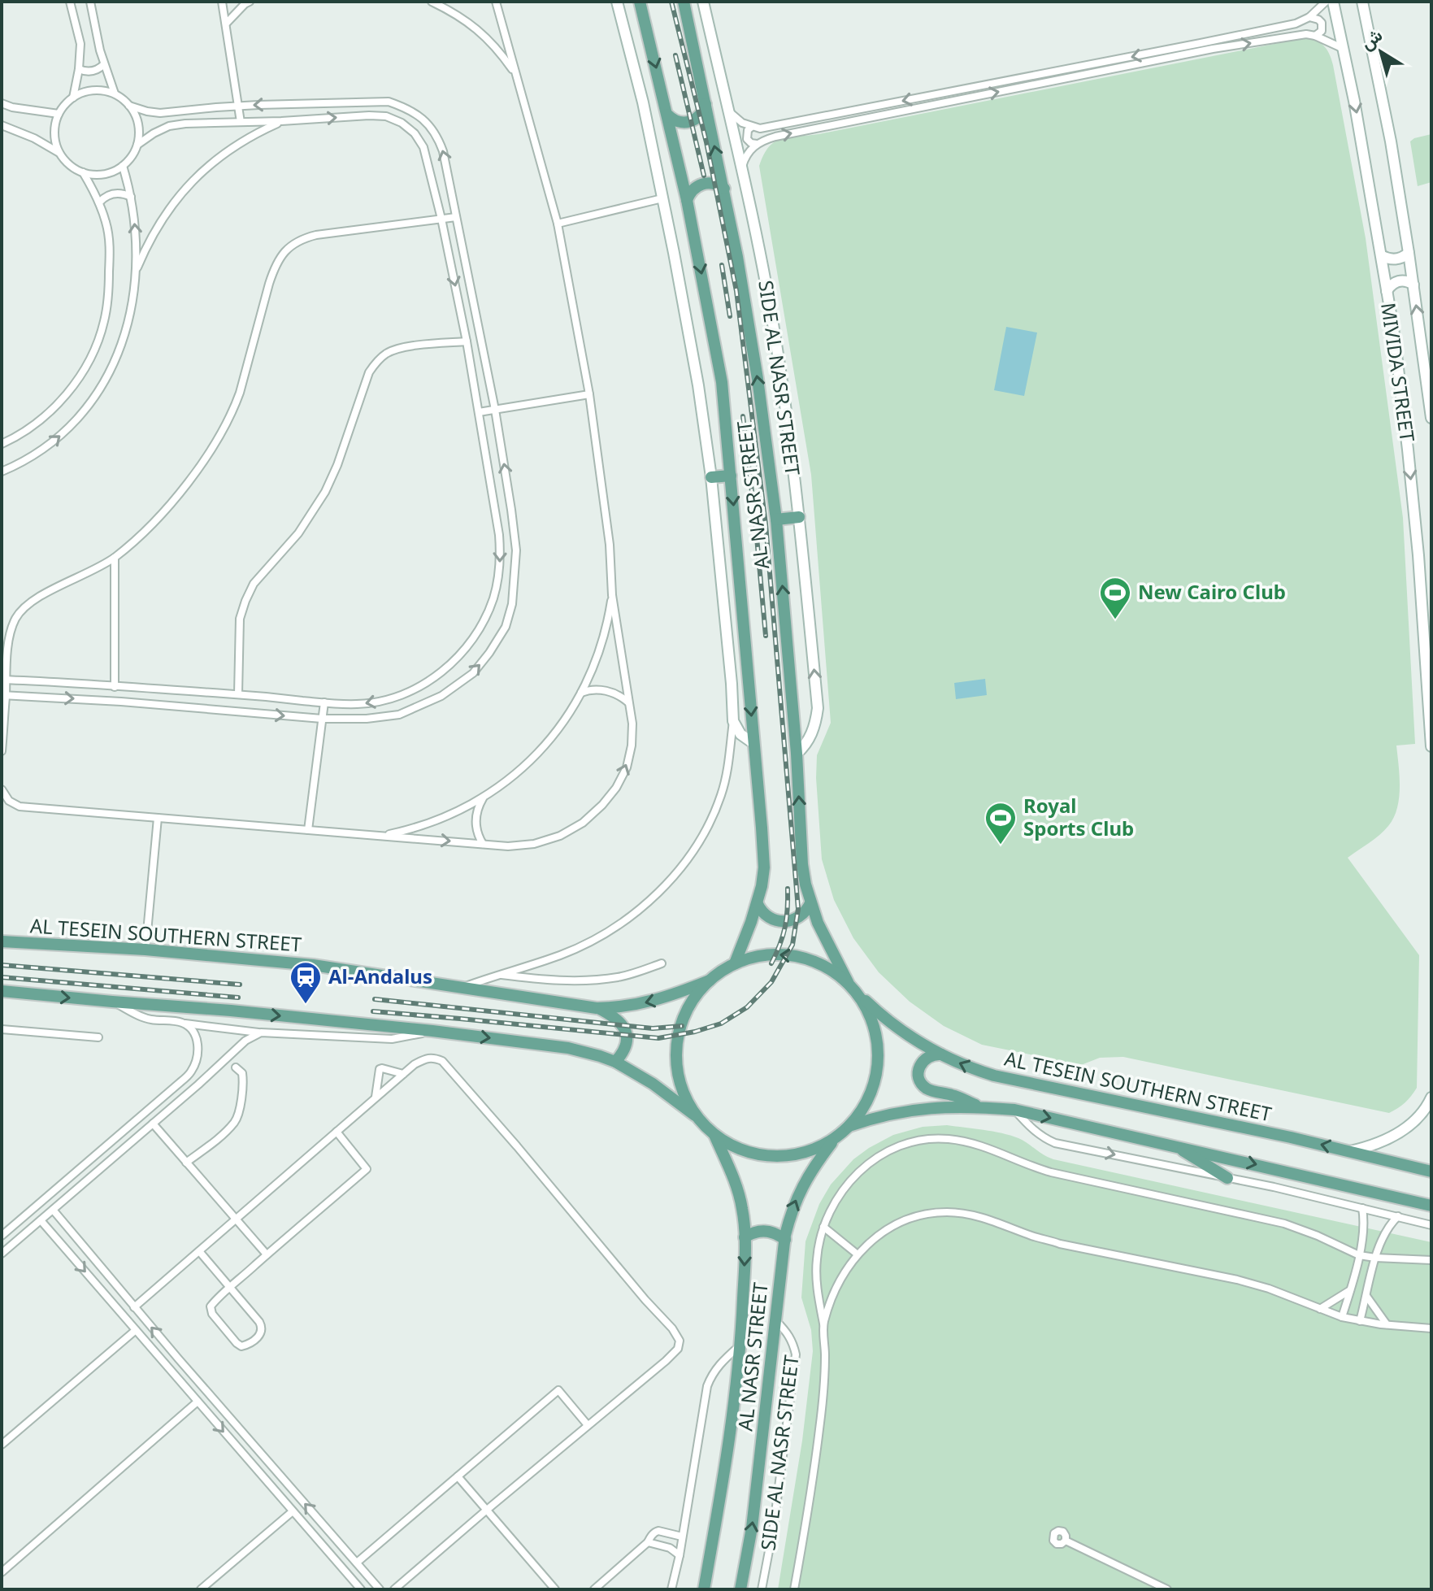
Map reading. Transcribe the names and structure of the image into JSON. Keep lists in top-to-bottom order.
{
  "streets": {
    "main road": ["AL NASR STREET", "AL TESEIN SOUTHERN STREET"],
    "street": ["MIVIDA STREET", "SIDE AL NASR STREET"]
  },
  "crossings": [
    ["SIDE AL NASR STREET", "AL NASR STREET"],
    ["AL NASR STREET", "AL TESEIN SOUTHERN STREET"]
  ],
  "places": {
    "sports": ["New Cairo Club", "Royal Sports Club"],
    "station": ["Al-Andalus"]
  },
  "north": "top left"
}
